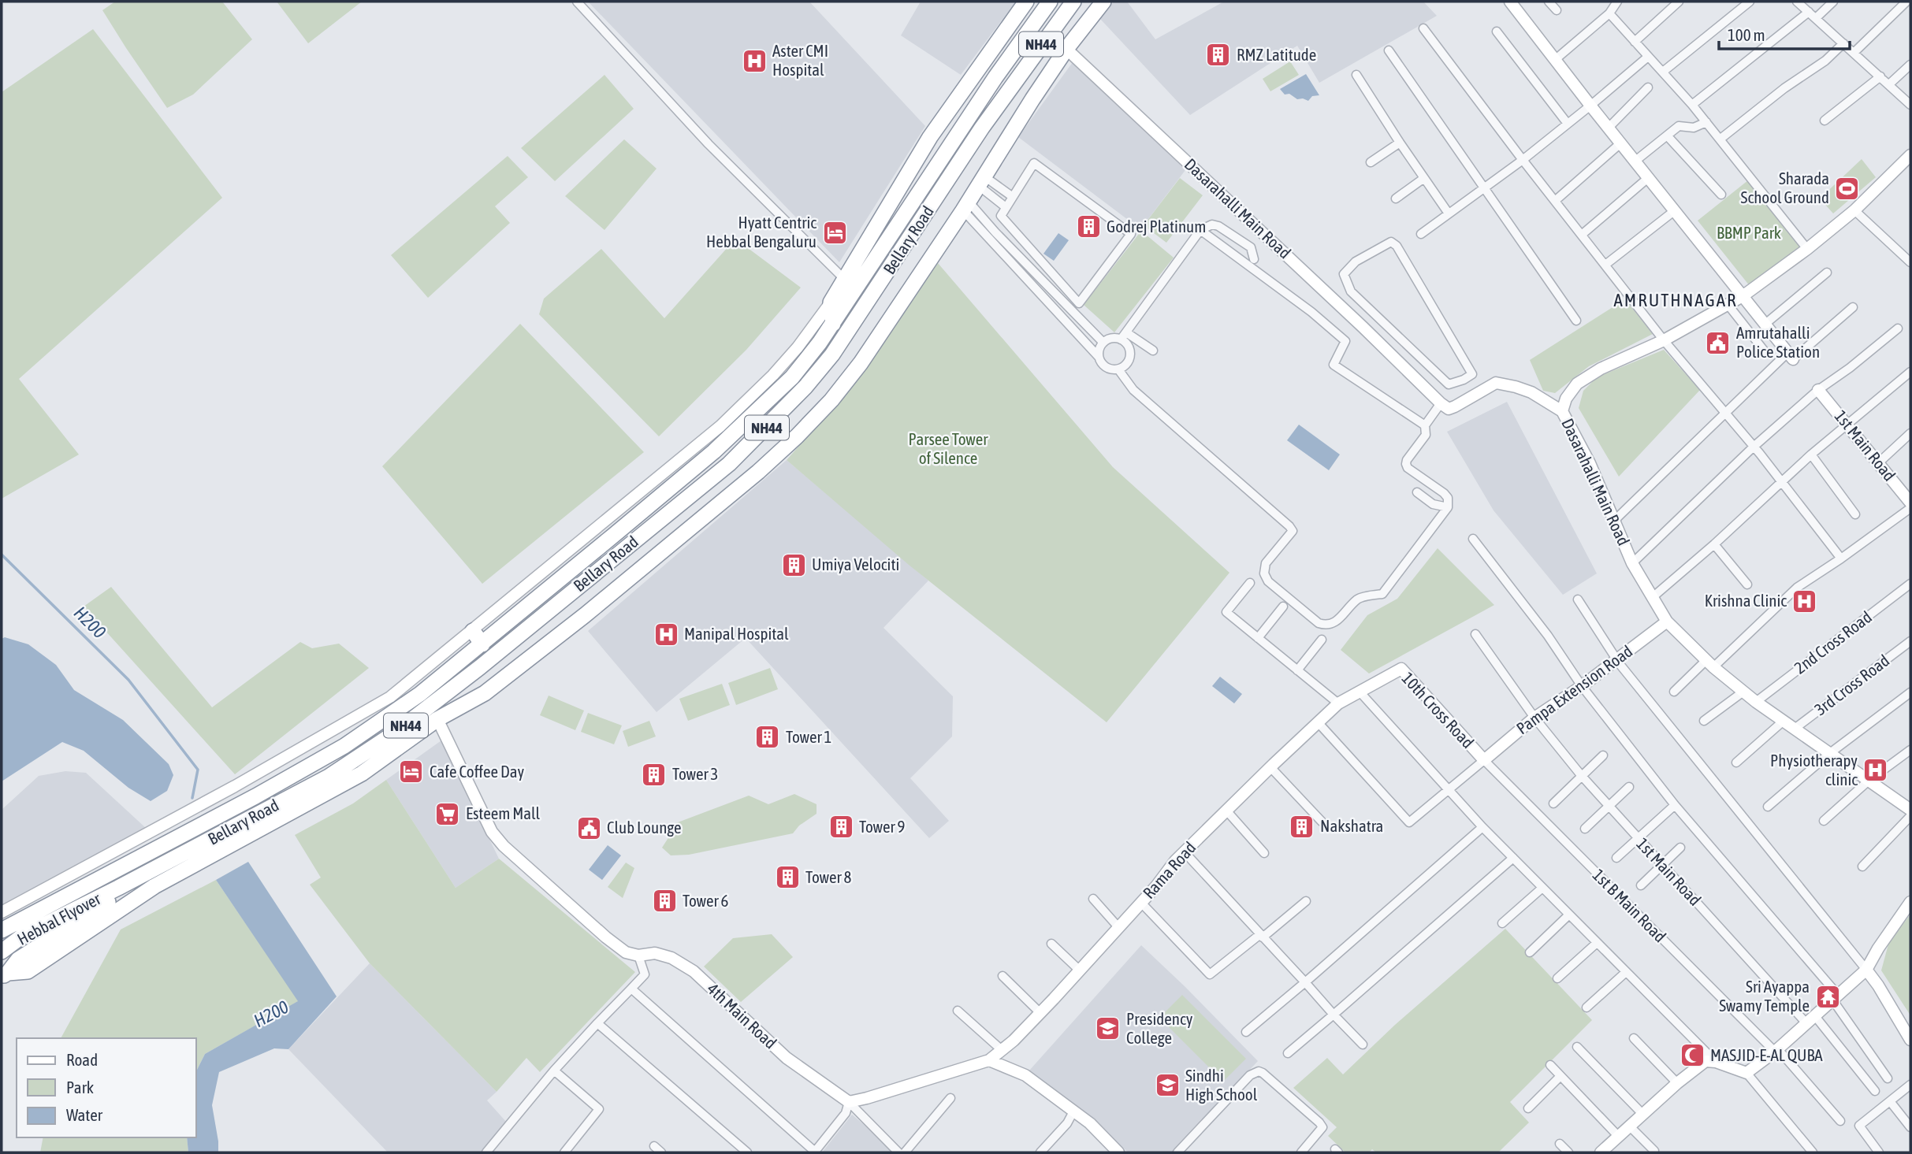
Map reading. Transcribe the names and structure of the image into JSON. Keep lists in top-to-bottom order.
{
  "streets": {
    "highway": ["NH44", "Bellary Road", "Hebbal Flyover"],
    "street": [
      "Dasarahalli Main Road",
      "1st Main Road",
      "2nd Cross Road",
      "3rd Cross Road",
      "Pampa Extension Road",
      "10th Cross Road",
      "Rama Road",
      "1st B Main Road",
      "4th Main Road"
    ]
  },
  "crossings": [
    ["Dasarahalli Main Road", "Bellary Road"],
    ["Dasarahalli Main Road", "2nd Cross Road"],
    ["Dasarahalli Main Road", "3rd Cross Road"],
    ["Dasarahalli Main Road", "Pampa Extension Road"],
    ["Bellary Road", "Hebbal Flyover"],
    ["Bellary Road", "4th Main Road"],
    ["1st Main Road", "Pampa Extension Road"],
    ["Pampa Extension Road", "10th Cross Road"],
    ["Pampa Extension Road", "1st B Main Road"],
    ["10th Cross Road", "Rama Road"],
    ["10th Cross Road", "1st B Main Road"]
  ],
  "districts": ["AMRUTHNAGAR"],
  "water": ["H200"],
  "parks": ["BBMP Park", "Parsee Tower of Silence"],
  "places": {
    "building": [
      "RMZ Latitude",
      "Godrej Platinum",
      "Umiya Velociti",
      "Tower 1",
      "Tower 3",
      "Nakshatra",
      "Tower 9",
      "Tower 8",
      "Tower 6"
    ],
    "hospital": [
      "Aster CMI Hospital",
      "Krishna Clinic",
      "Manipal Hospital",
      "Physiotherapy clinic"
    ],
    "sports": ["Sharada School Ground"],
    "hotel": ["Hyatt Centric Hebbal Bengaluru", "Cafe Coffee Day"],
    "public building": ["Amrutahalli Police Station", "Club Lounge"],
    "supermarket": ["Esteem Mall"],
    "temple": ["Sri Ayappa Swamy Temple"],
    "school or university": ["Presidency College", "Sindhi High School"],
    "mosque": ["MASJID-E-AL QUBA"]
  },
  "legend": ["Road", "Park", "Water"],
  "scale_bar": "100 m"
}
